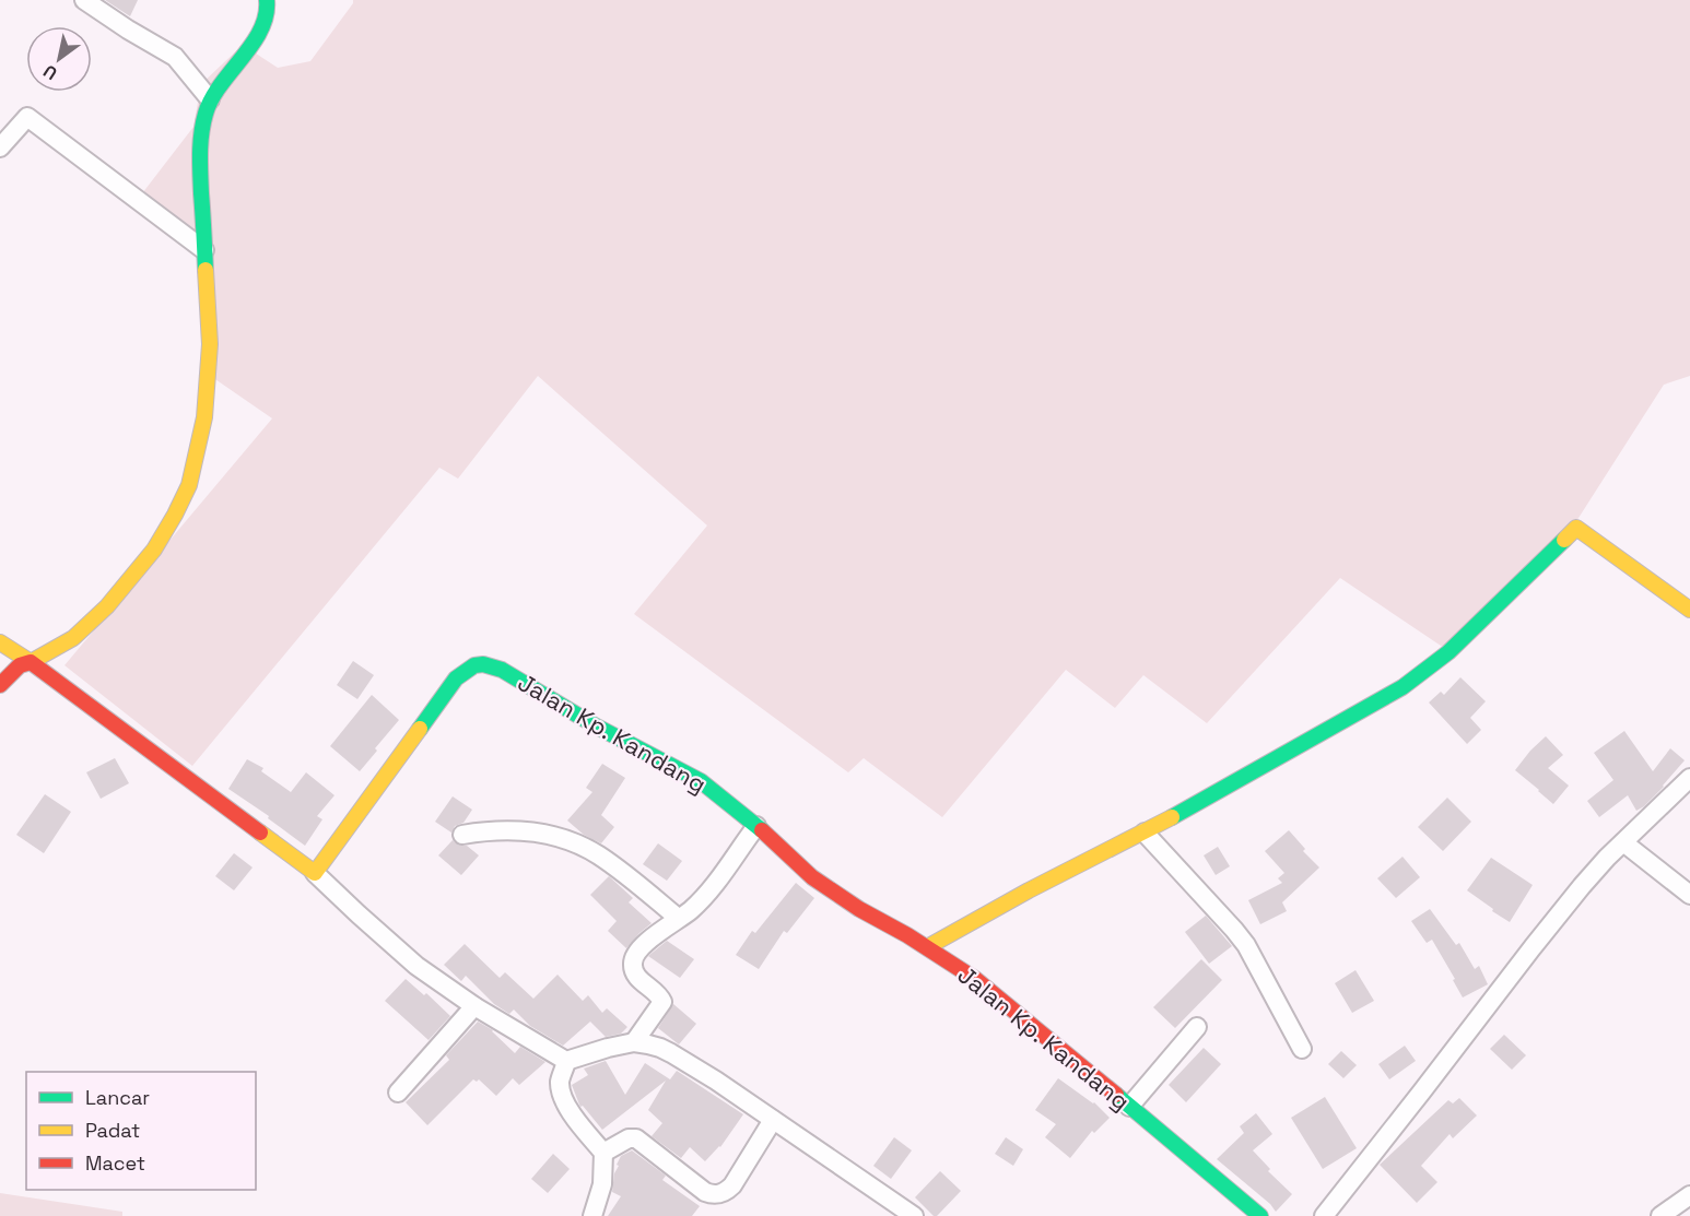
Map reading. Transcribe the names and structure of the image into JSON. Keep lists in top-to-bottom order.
{
  "streets": {
    "street": ["Jalan Kp. Kandang"]
  },
  "legend": ["Lancar", "Padat", "Macet"],
  "north": "bottom left"
}
